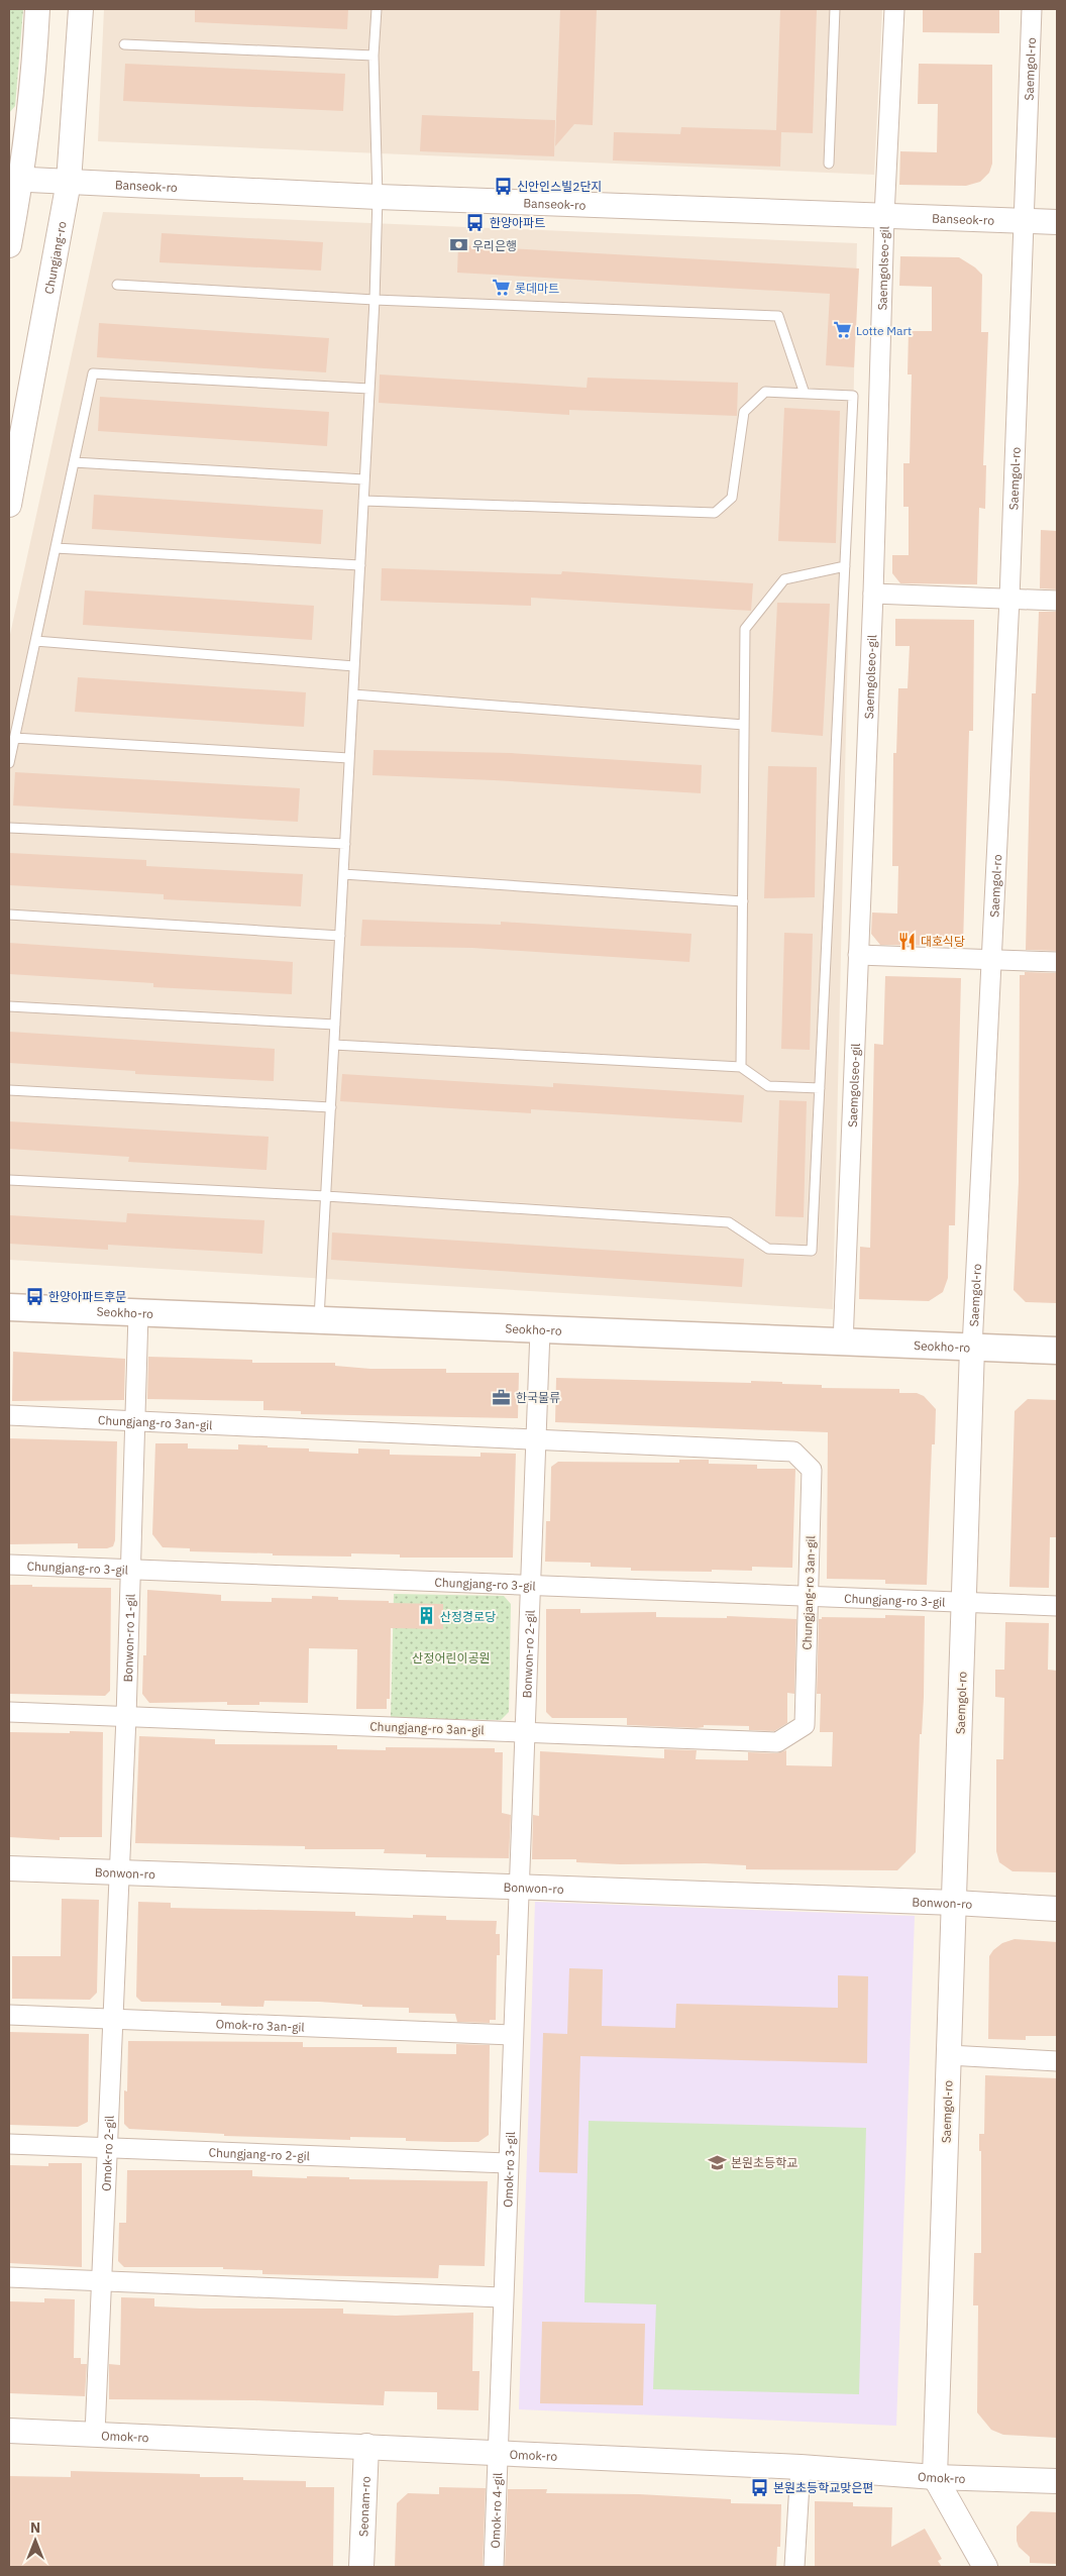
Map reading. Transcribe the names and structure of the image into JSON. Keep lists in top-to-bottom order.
{
  "streets": {
    "main road": ["Seokho-ro"],
    "street": [
      "Saemgol-ro",
      "Banseok-ro",
      "Chungjang-ro",
      "Saemgolseo-gil",
      "Chungjang-ro 3an-gil",
      "Chungjang-ro 3-gil",
      "Bonwon-ro 1-gil",
      "Bonwon-ro 2-gil",
      "Bonwon-ro",
      "Omok-ro 3an-gil",
      "Omok-ro 2-gil",
      "Chungjang-ro 2-gil",
      "Omok-ro 3-gil",
      "Omok-ro",
      "Seonam-ro",
      "Omok-ro 4-gil"
    ]
  },
  "crossings": [
    ["Saemgol-ro", "Banseok-ro"],
    ["Saemgol-ro", "Seokho-ro"],
    ["Saemgol-ro", "Chungjang-ro 3-gil"],
    ["Saemgol-ro", "Bonwon-ro"],
    ["Saemgol-ro", "Omok-ro"],
    ["Banseok-ro", "Chungjang-ro"],
    ["Banseok-ro", "Saemgolseo-gil"],
    ["Saemgolseo-gil", "Seokho-ro"],
    ["Seokho-ro", "Bonwon-ro 1-gil"],
    ["Seokho-ro", "Bonwon-ro 2-gil"],
    ["Chungjang-ro 3an-gil", "Chungjang-ro 3-gil"],
    ["Chungjang-ro 3an-gil", "Bonwon-ro 1-gil"],
    ["Chungjang-ro 3an-gil", "Bonwon-ro 2-gil"],
    ["Chungjang-ro 3-gil", "Bonwon-ro 1-gil"],
    ["Chungjang-ro 3-gil", "Bonwon-ro 2-gil"],
    ["Bonwon-ro 1-gil", "Bonwon-ro"],
    ["Bonwon-ro 1-gil", "Omok-ro 2-gil"],
    ["Bonwon-ro 2-gil", "Bonwon-ro"],
    ["Bonwon-ro 2-gil", "Omok-ro 3-gil"],
    ["Bonwon-ro", "Omok-ro 2-gil"],
    ["Bonwon-ro", "Omok-ro 3-gil"],
    ["Omok-ro 3an-gil", "Omok-ro 2-gil"],
    ["Omok-ro 3an-gil", "Omok-ro 3-gil"],
    ["Omok-ro 2-gil", "Chungjang-ro 2-gil"],
    ["Omok-ro 2-gil", "Omok-ro"],
    ["Chungjang-ro 2-gil", "Omok-ro 3-gil"],
    ["Omok-ro 3-gil", "Omok-ro"],
    ["Omok-ro 3-gil", "Omok-ro 4-gil"],
    ["Omok-ro", "Seonam-ro"],
    ["Omok-ro", "Omok-ro 4-gil"]
  ],
  "parks": ["산정어린이공원"],
  "places": {
    "bus stop": [
      "신안인스빌2단지",
      "한양아파트",
      "한양아파트후문",
      "본원초등학교맞은편"
    ],
    "bank": ["우리은행"],
    "supermarket": ["롯데마트", "Lotte Mart"],
    "restaurant": ["대호식당"],
    "office": ["한국물류"],
    "building": ["산정경로당"],
    "school or university": ["본원초등학교"]
  },
  "north": "top"
}
